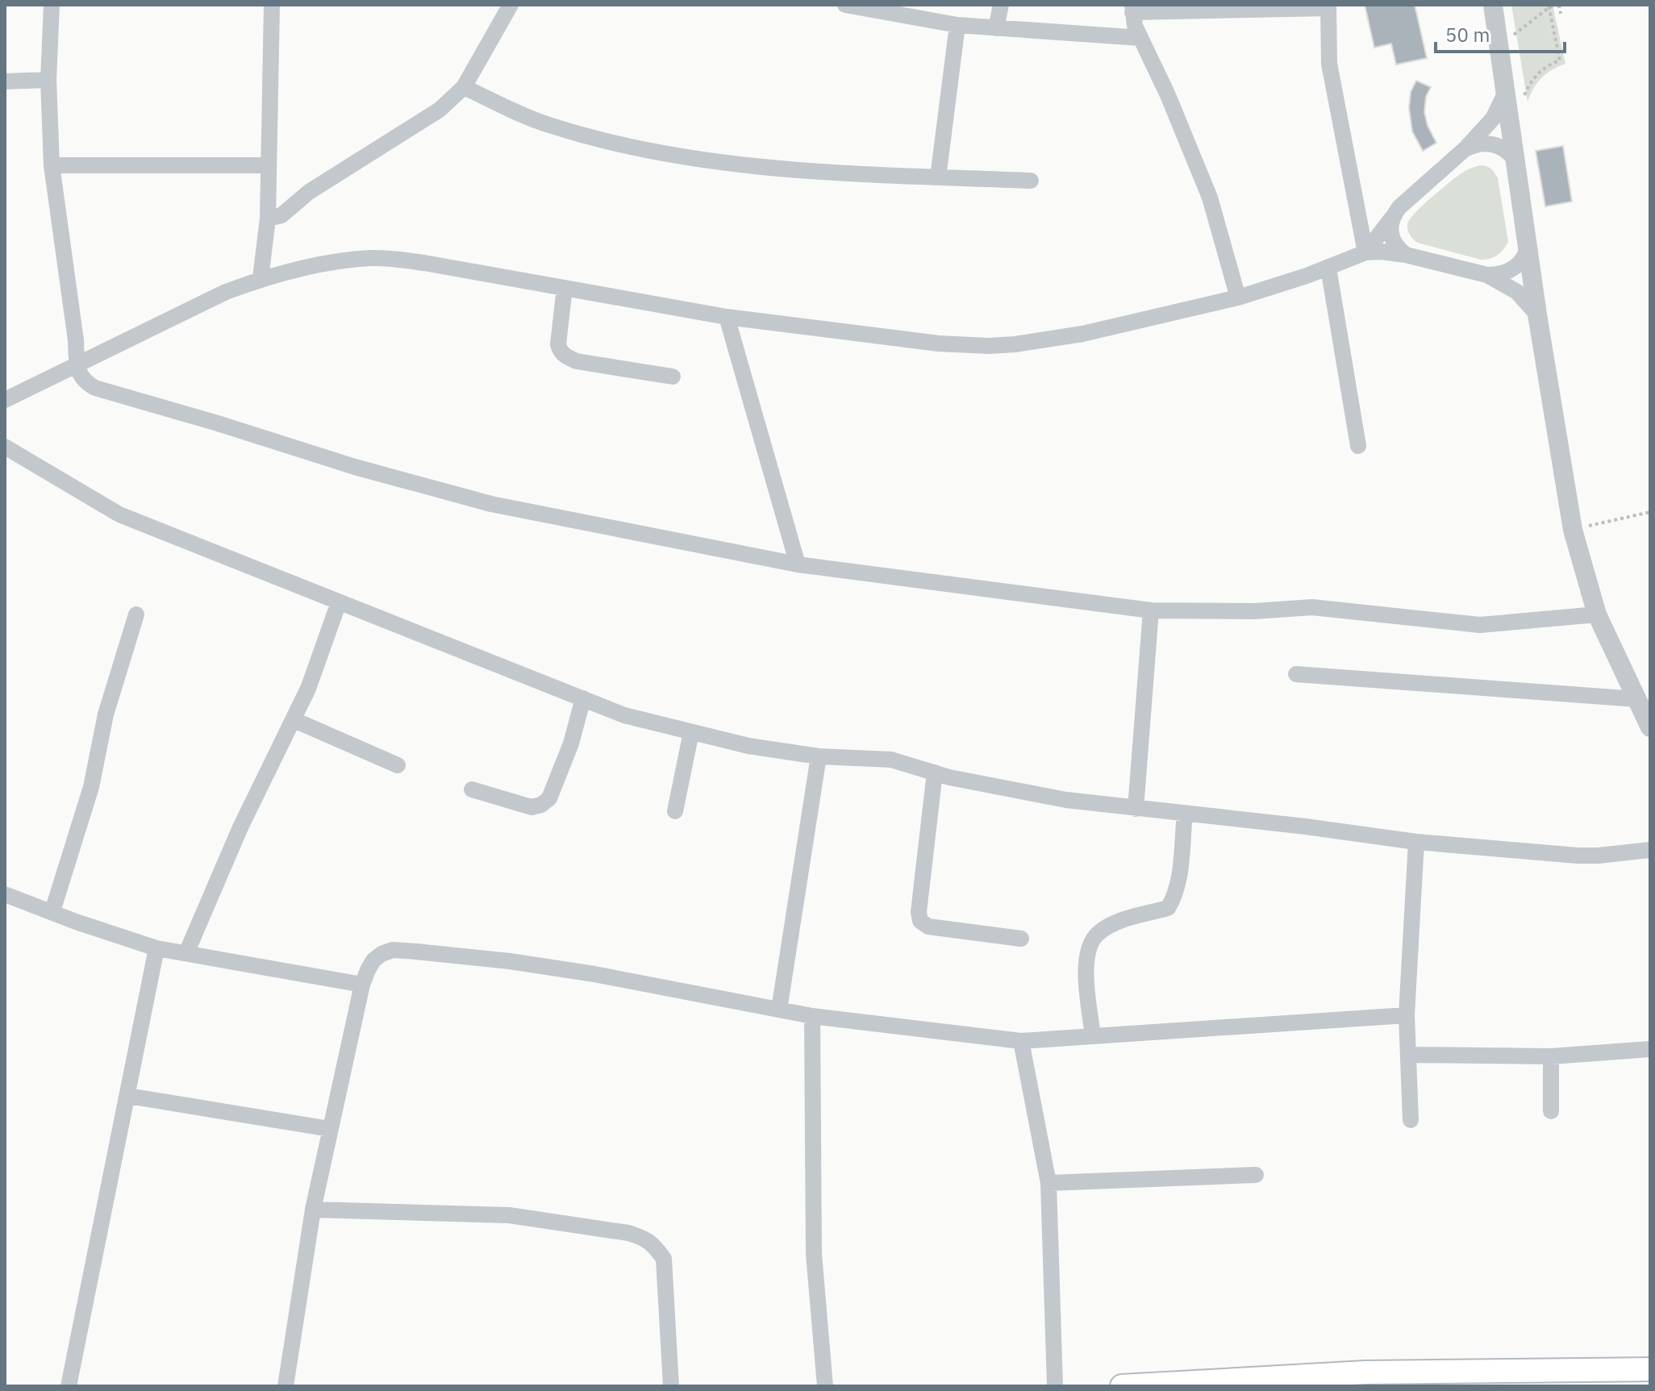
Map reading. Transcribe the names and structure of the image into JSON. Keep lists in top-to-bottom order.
{
  "scale_bar": "50 m"
}
